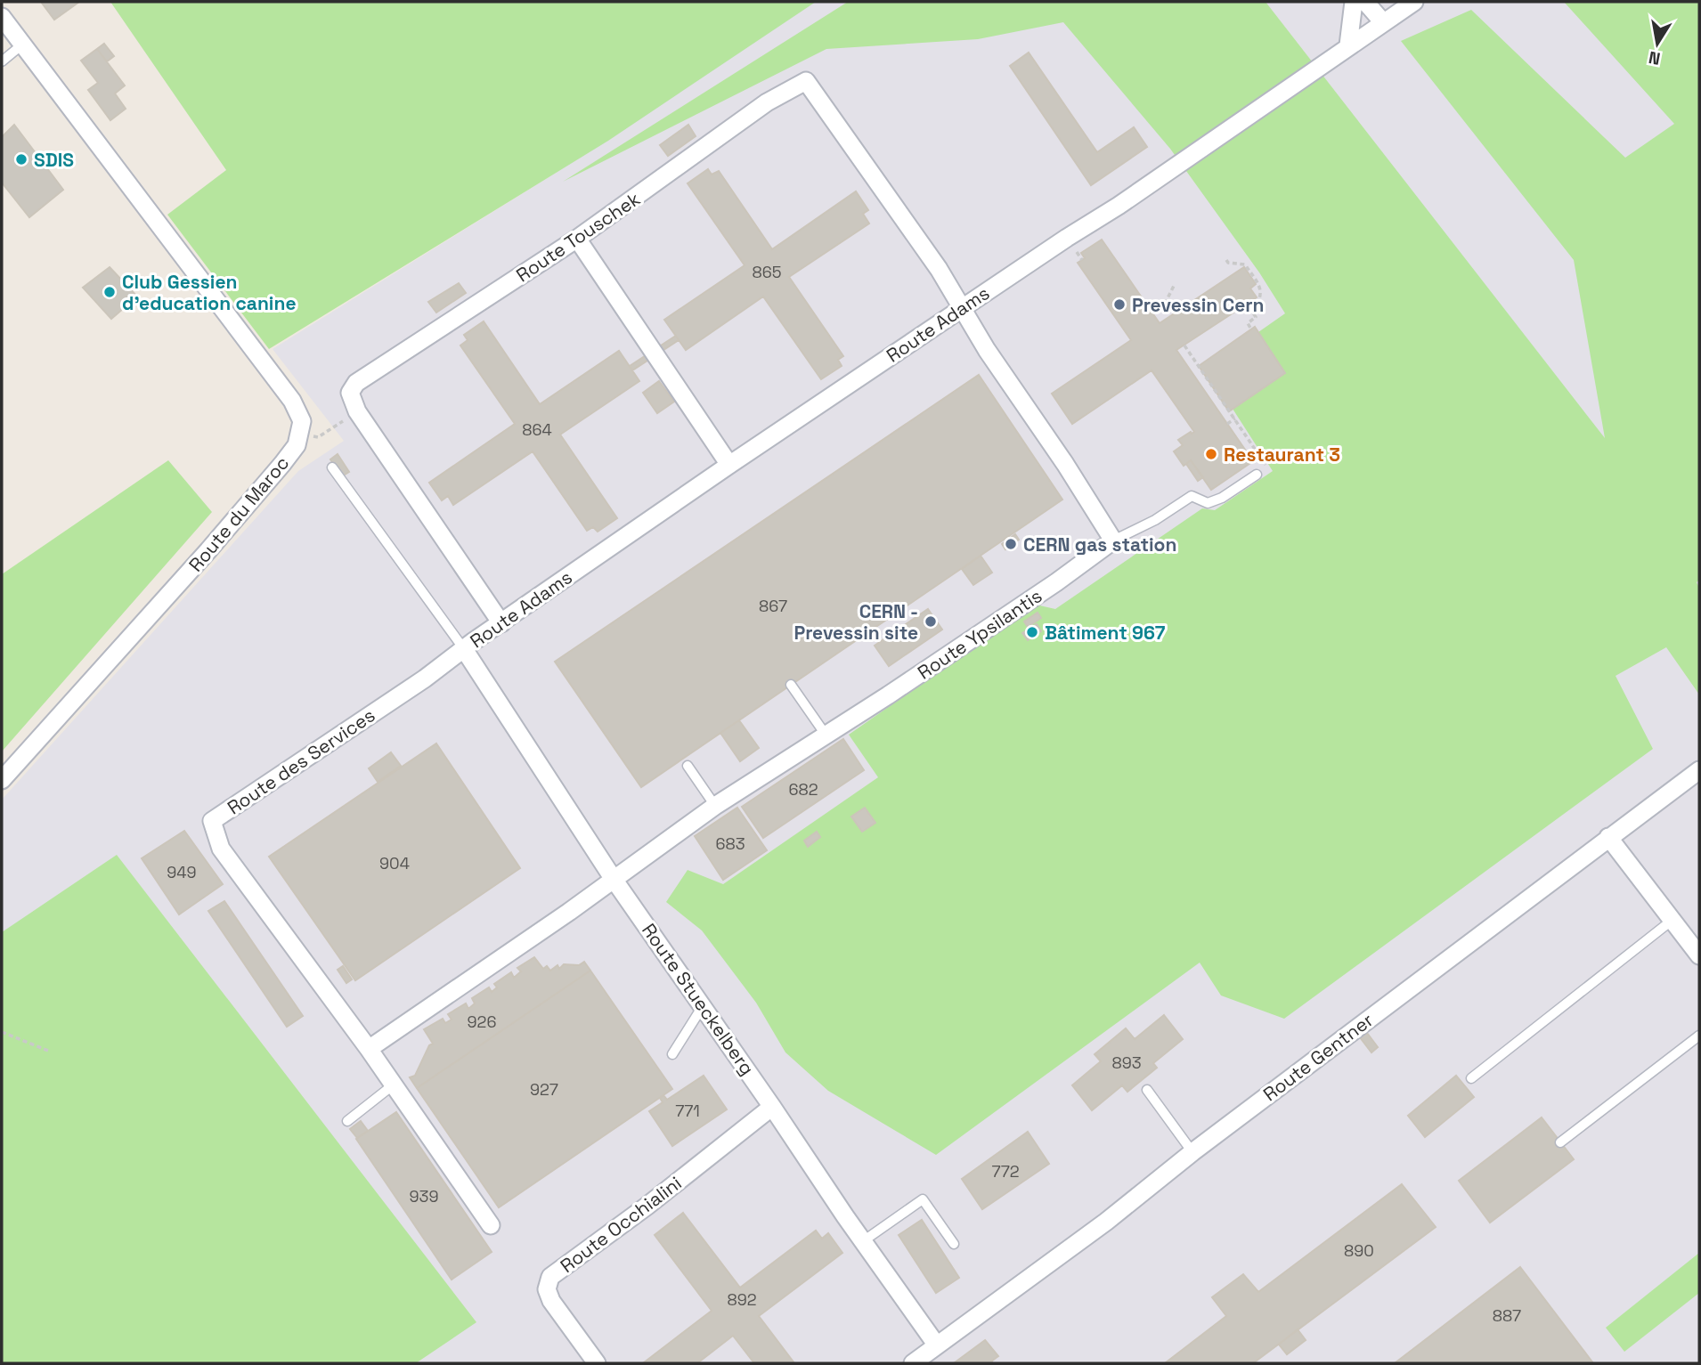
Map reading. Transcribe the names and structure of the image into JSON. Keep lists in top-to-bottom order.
{
  "streets": {
    "street": [
      "Route Touschek",
      "Route Adams",
      "Route du Maroc",
      "Route Ypsilantis",
      "Route des Services",
      "Route Stueckelberg",
      "Route Gentner",
      "Route Occhialini"
    ]
  },
  "crossings": [
    ["Route Touschek", "Route Adams"],
    ["Route Adams", "Route des Services"],
    ["Route Adams", "Route Stueckelberg"],
    ["Route Ypsilantis", "Route Stueckelberg"],
    ["Route des Services", "Route Stueckelberg"],
    ["Route Stueckelberg", "Route Gentner"],
    ["Route Stueckelberg", "Route Occhialini"]
  ],
  "places": [
    "SDIS",
    "Club Gessien d'education canine",
    "Prevessin Cern",
    "Restaurant 3",
    "CERN gas station",
    "CERN - Prevessin site",
    "Bâtiment 967"
  ],
  "house_numbers": [
    "865",
    "864",
    "867",
    "682",
    "683",
    "904",
    "949",
    "926",
    "893",
    "927",
    "771",
    "772",
    "939",
    "890",
    "892",
    "887"
  ],
  "north": "bottom"
}
